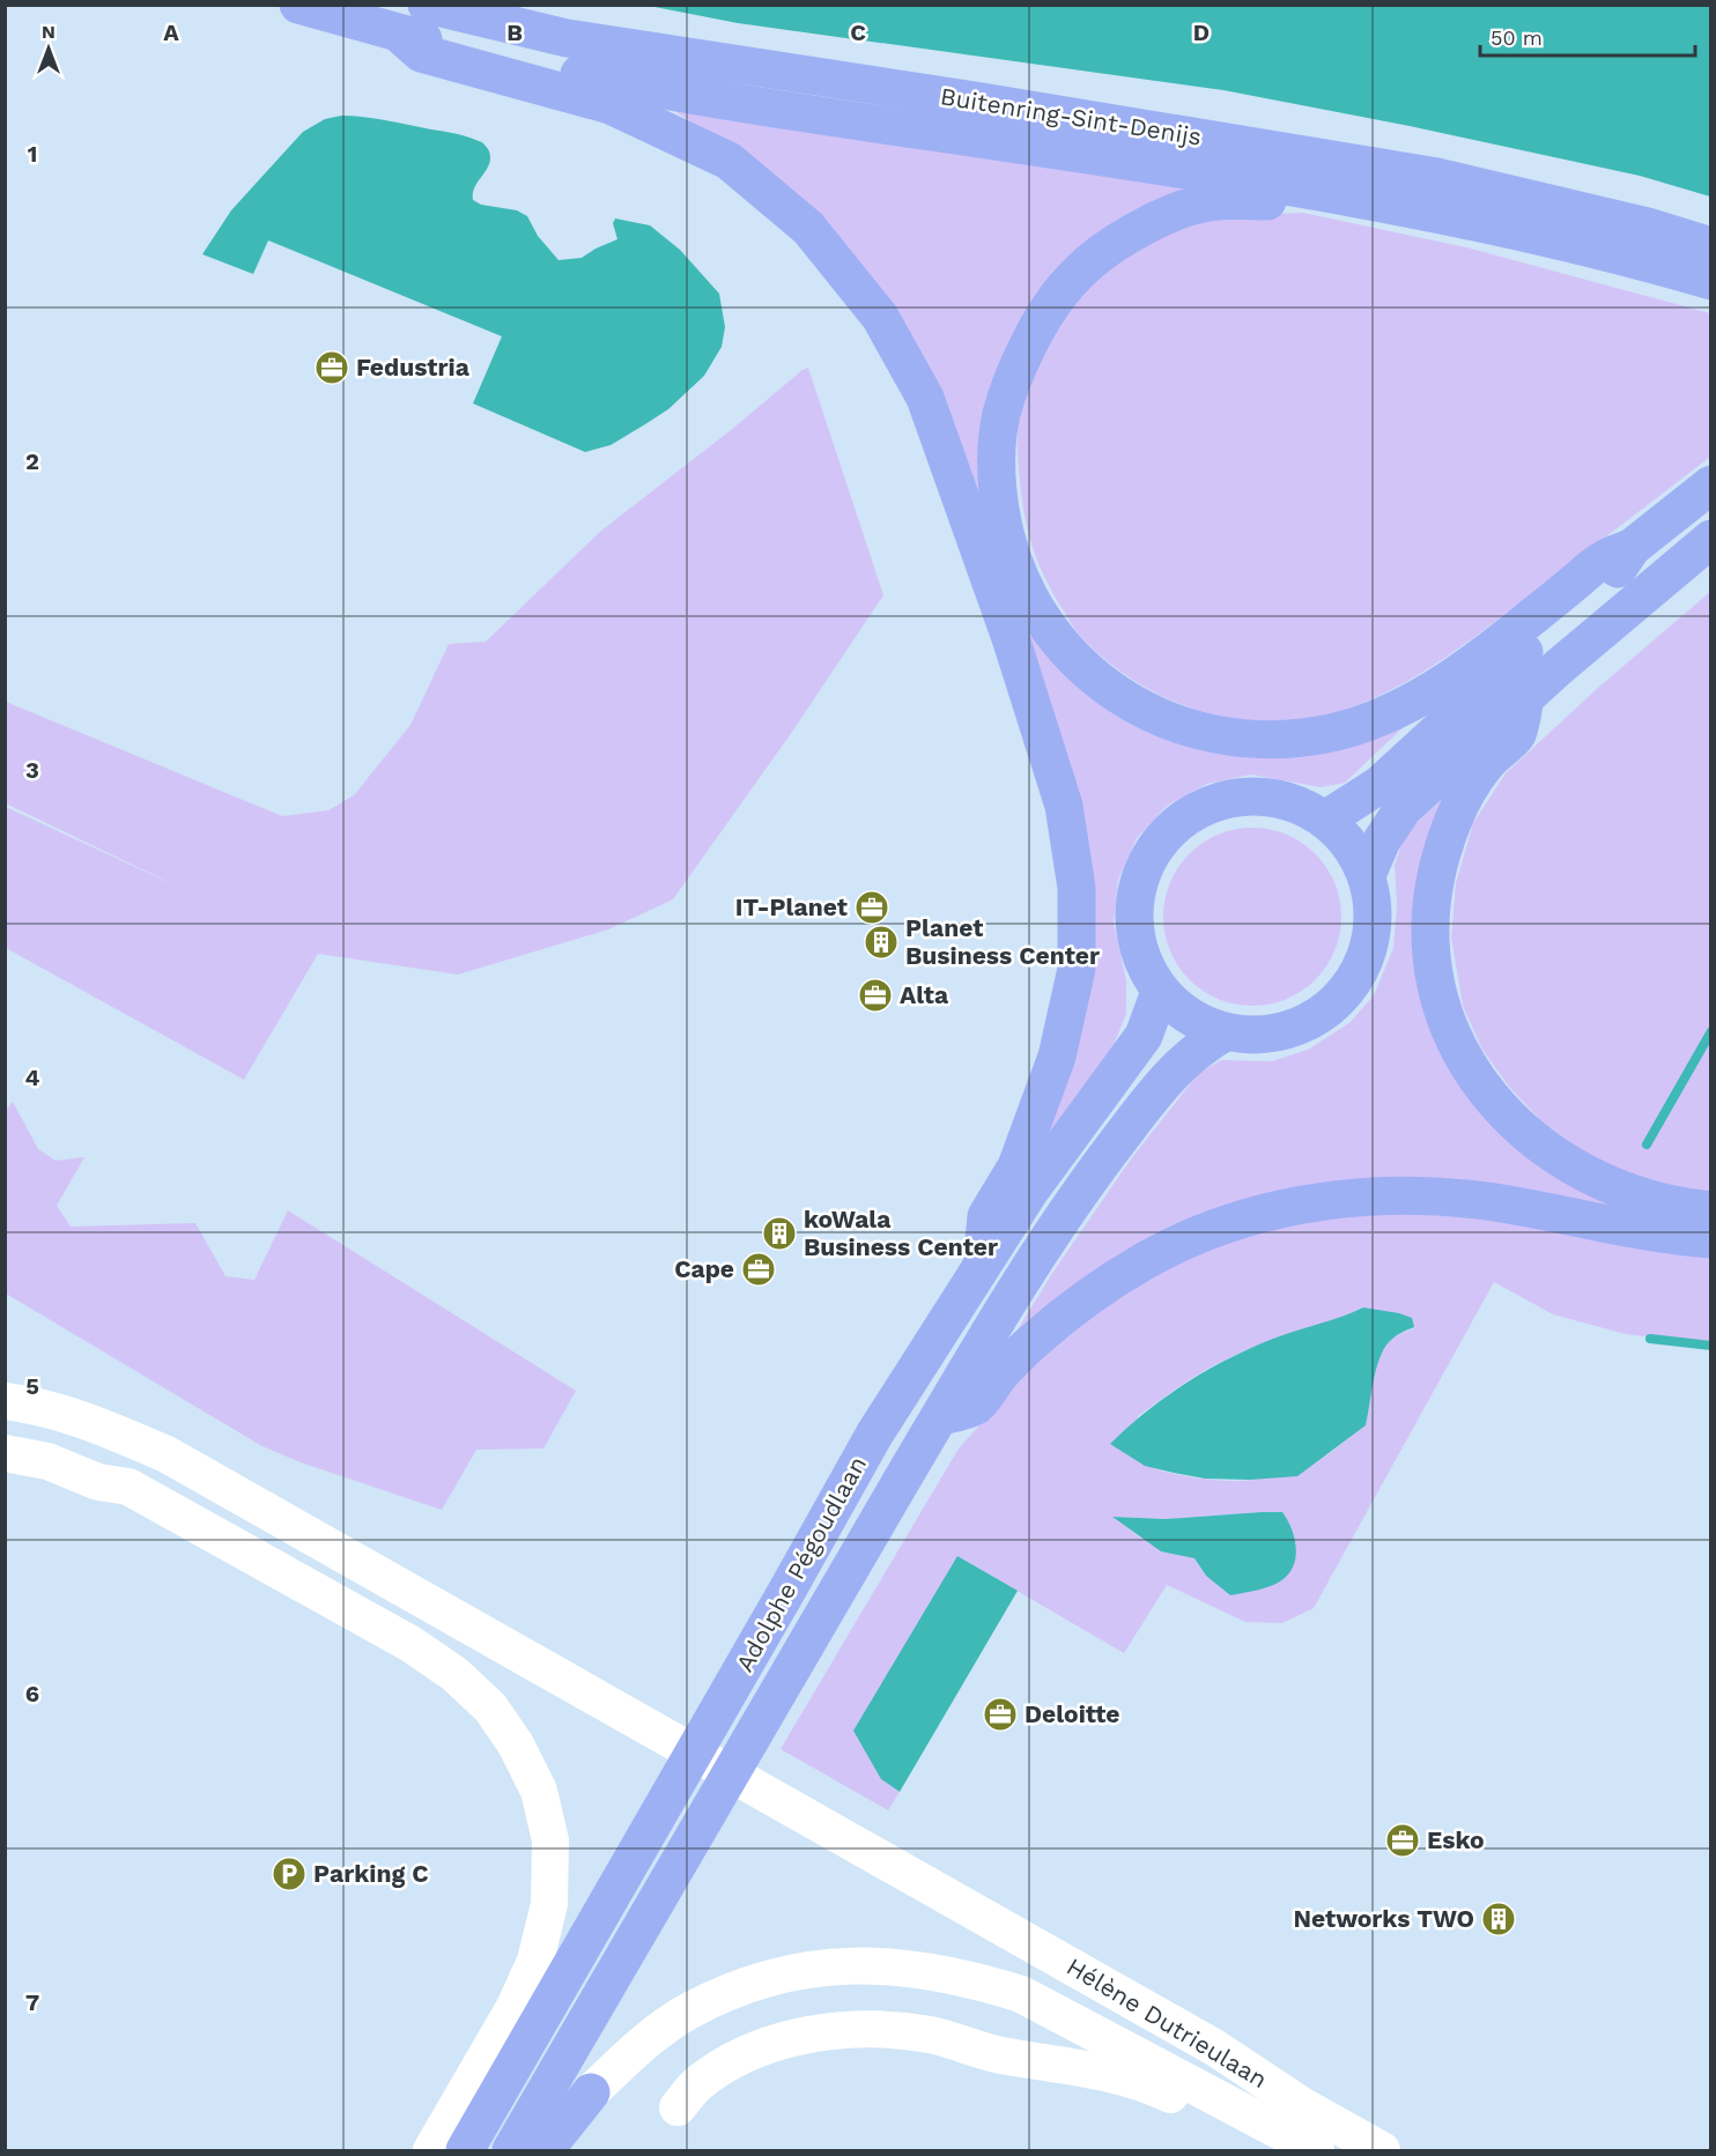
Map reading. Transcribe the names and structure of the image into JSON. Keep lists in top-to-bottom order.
{
  "streets": {
    "highway": ["Buitenring-Sint-Denijs", "Adolphe Pégoudlaan"],
    "street": ["Hélène Dutrieulaan"]
  },
  "places": {
    "office": [
      "Fedustria",
      "IT-Planet",
      "Alta",
      "Cape",
      "Deloitte",
      "Esko"
    ],
    "building": ["Planet Business Center", "koWala Business Center", "Networks TWO"],
    "parking": ["Parking C"]
  },
  "scale_bar": "50 m",
  "north": "top",
  "grid": {
    "columns": [
      "A",
      "B",
      "C",
      "D"
    ],
    "rows": [
      "1",
      "2",
      "3",
      "4",
      "5",
      "6",
      "7"
    ]
  }
}
